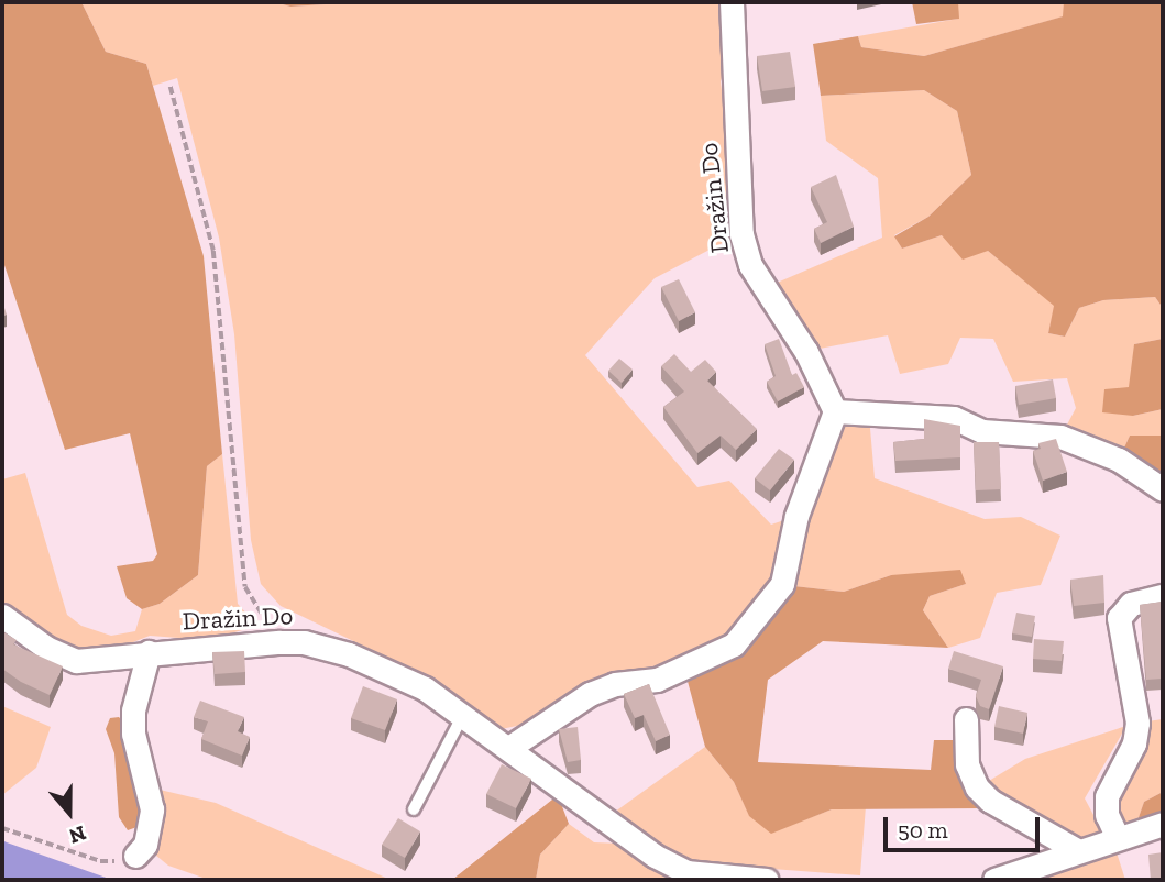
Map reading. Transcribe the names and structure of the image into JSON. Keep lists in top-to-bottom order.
{
  "streets": {
    "street": ["Dražin Do"]
  },
  "scale_bar": "50 m",
  "north": "bottom"
}
